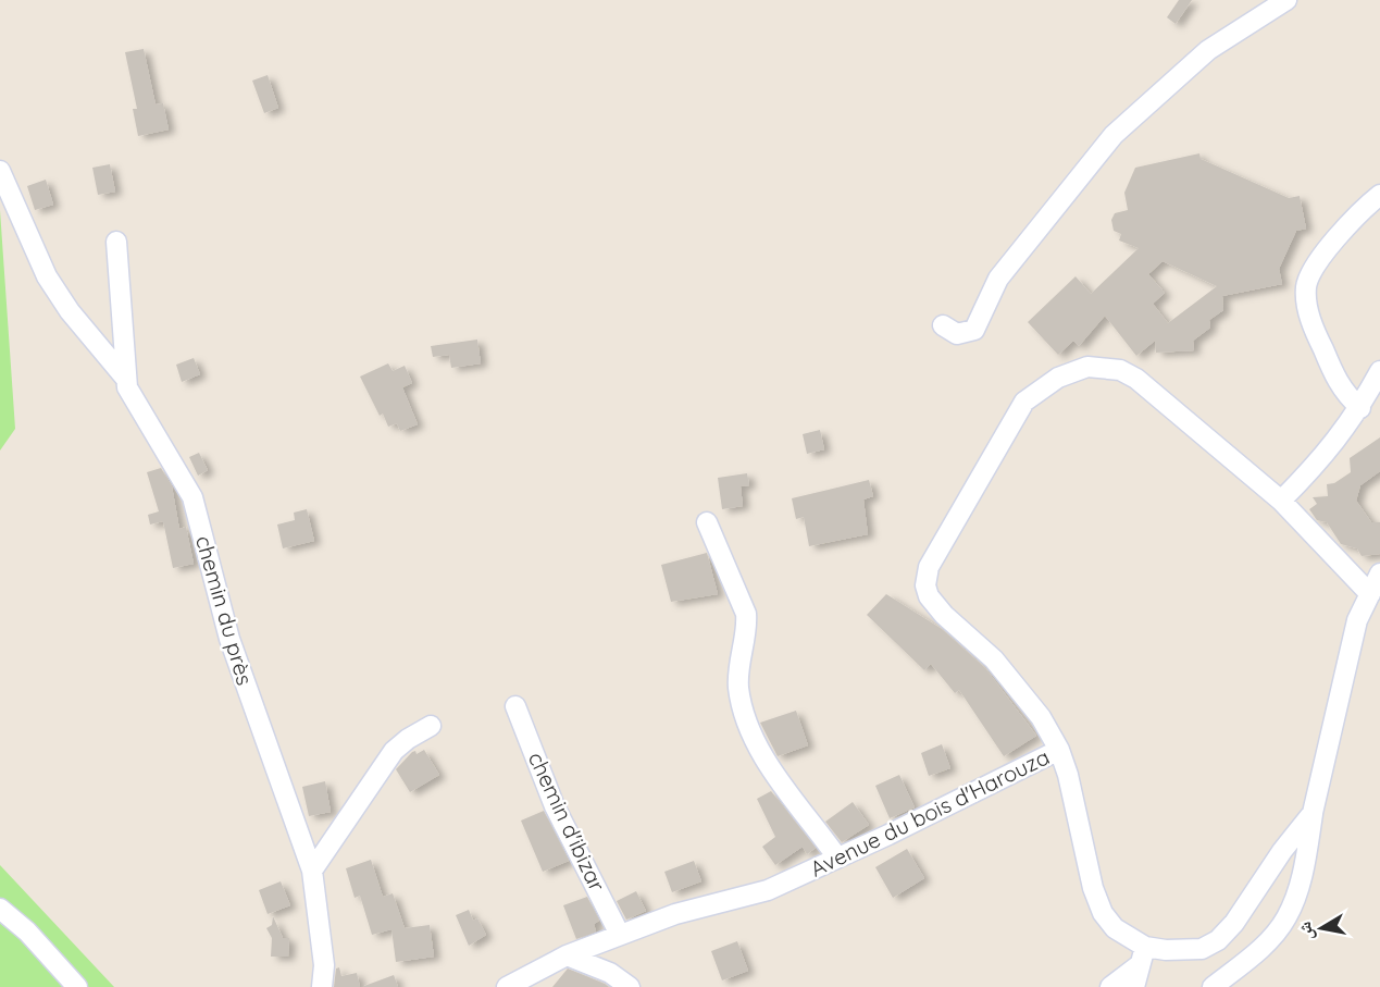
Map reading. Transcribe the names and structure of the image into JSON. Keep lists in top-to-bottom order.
{
  "streets": {
    "street": ["chemin du près", "Avenue du bois d'Harouza", "chemin d'ibizar"]
  },
  "crossings": [
    ["Avenue du bois d'Harouza", "chemin d'ibizar"]
  ],
  "north": "left"
}
